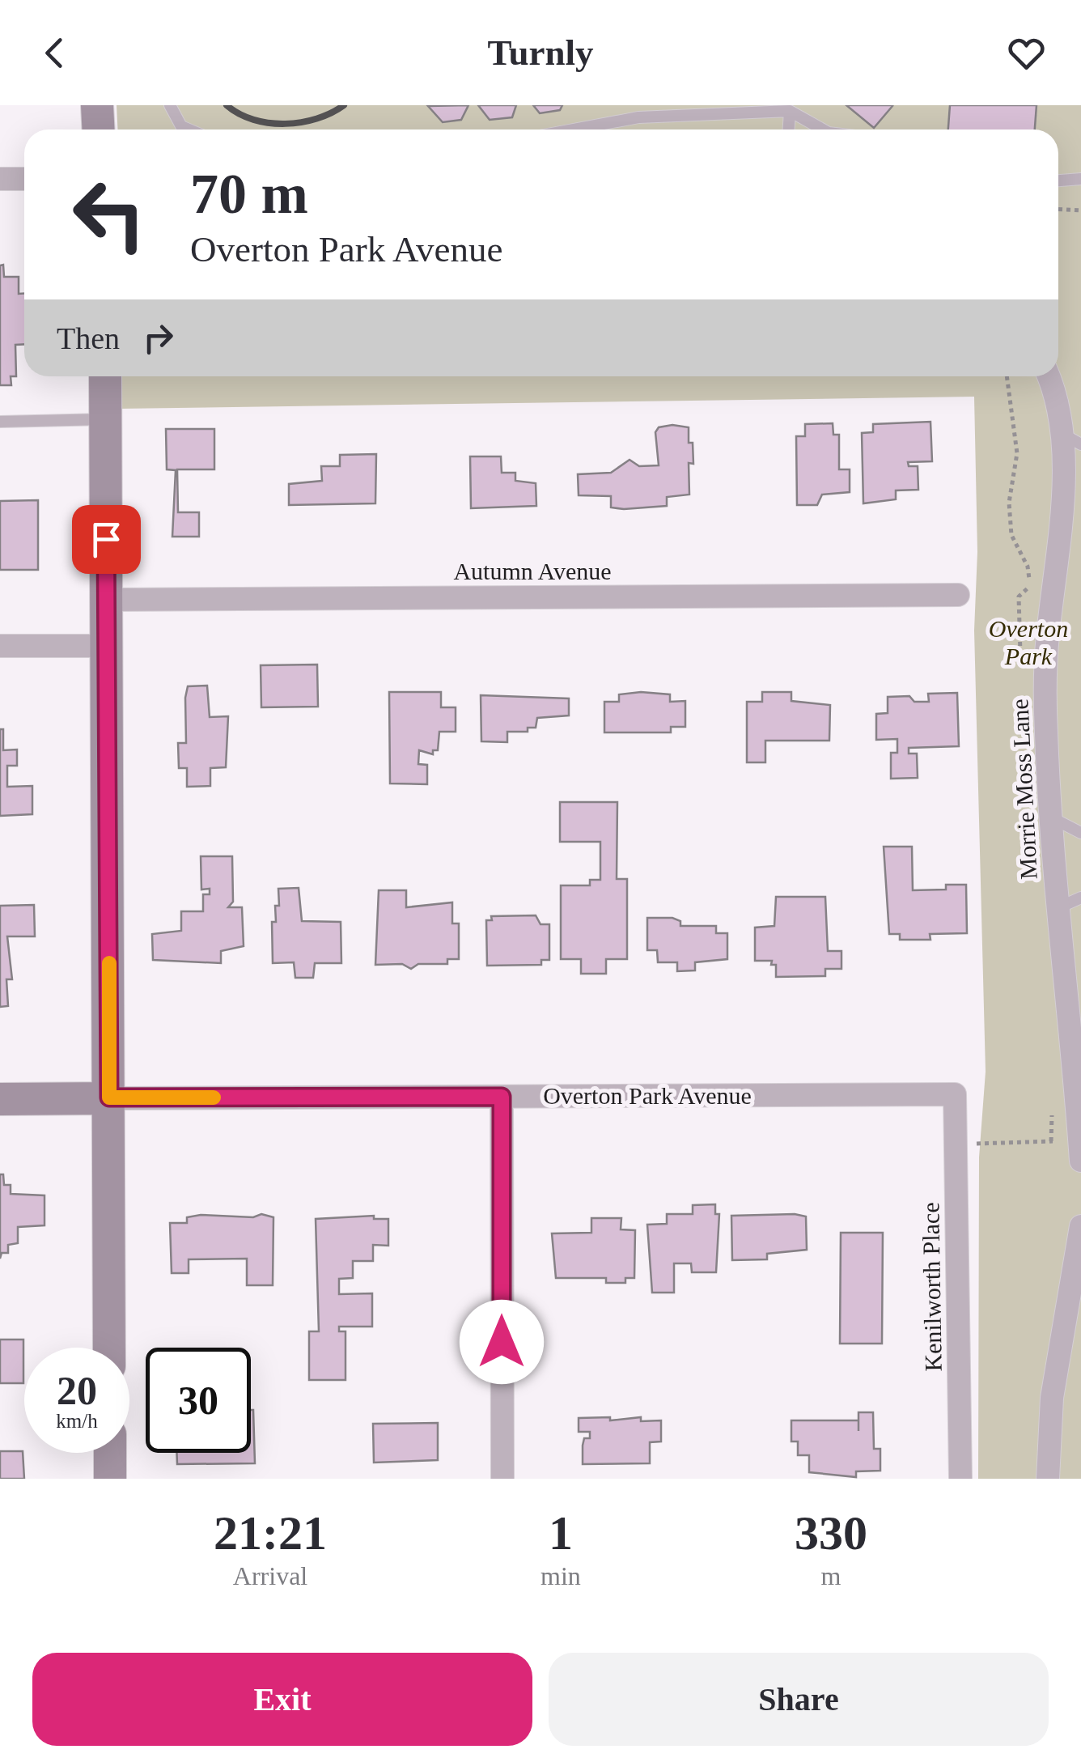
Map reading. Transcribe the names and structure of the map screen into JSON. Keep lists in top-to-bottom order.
{
  "streets": {
    "main road": ["Overton Park Avenue"],
    "street": ["Autumn Avenue", "Morrie Moss Lane", "Kenilworth Place"]
  },
  "crossings": [
    ["Overton Park Avenue", "Kenilworth Place"]
  ],
  "parks": ["Overton Park"],
  "page": {
    "header": "Turnly",
    "turn": ["70 m", "Overton Park Avenue"],
    "then": "Then",
    "speed": "20 km/h",
    "limit": "30",
    "eta": [
      "21:21",
      "Arrival",
      "1",
      "min",
      "330",
      "m"
    ],
    "buttons": ["Exit", "Share"]
  }
}
